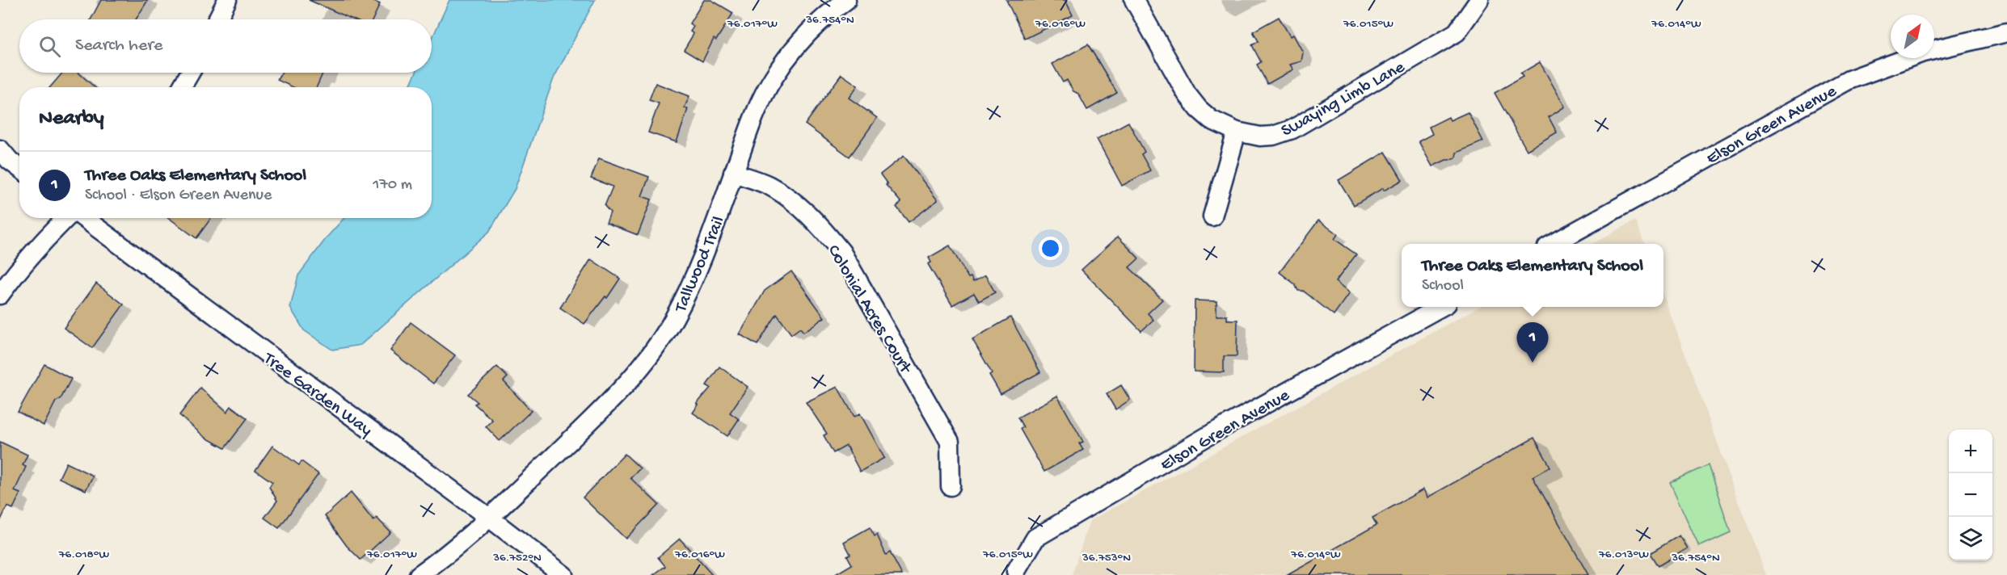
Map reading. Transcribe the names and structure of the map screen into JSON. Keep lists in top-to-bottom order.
{
  "streets": {
    "street": [
      "Swaying Limb Lane",
      "Elson Green Avenue",
      "Tallwood Trail",
      "Colonial Acres Court",
      "Tree Garden Way"
    ]
  },
  "crossings": [
    ["Tallwood Trail", "Colonial Acres Court"],
    ["Tallwood Trail", "Tree Garden Way"]
  ],
  "north": "top right",
  "page": {
    "search": "Search here",
    "heading": "Nearby",
    "list": [
      {
        "mark": "1",
        "name": "Three Oaks Elementary School",
        "note": "School · Elson Green Avenue",
        "value": "170 m"
      }
    ],
    "popup": ["Three Oaks Elementary School", "School"],
    "pins": "1",
    "map_buttons": ["+", "−"]
  },
  "coordinates": [
    "36.754°N",
    "76.017°W",
    "76.016°W",
    "76.015°W",
    "76.014°W",
    "76.018°W",
    "76.013°W",
    "36.752°N",
    "36.753°N"
  ]
}
